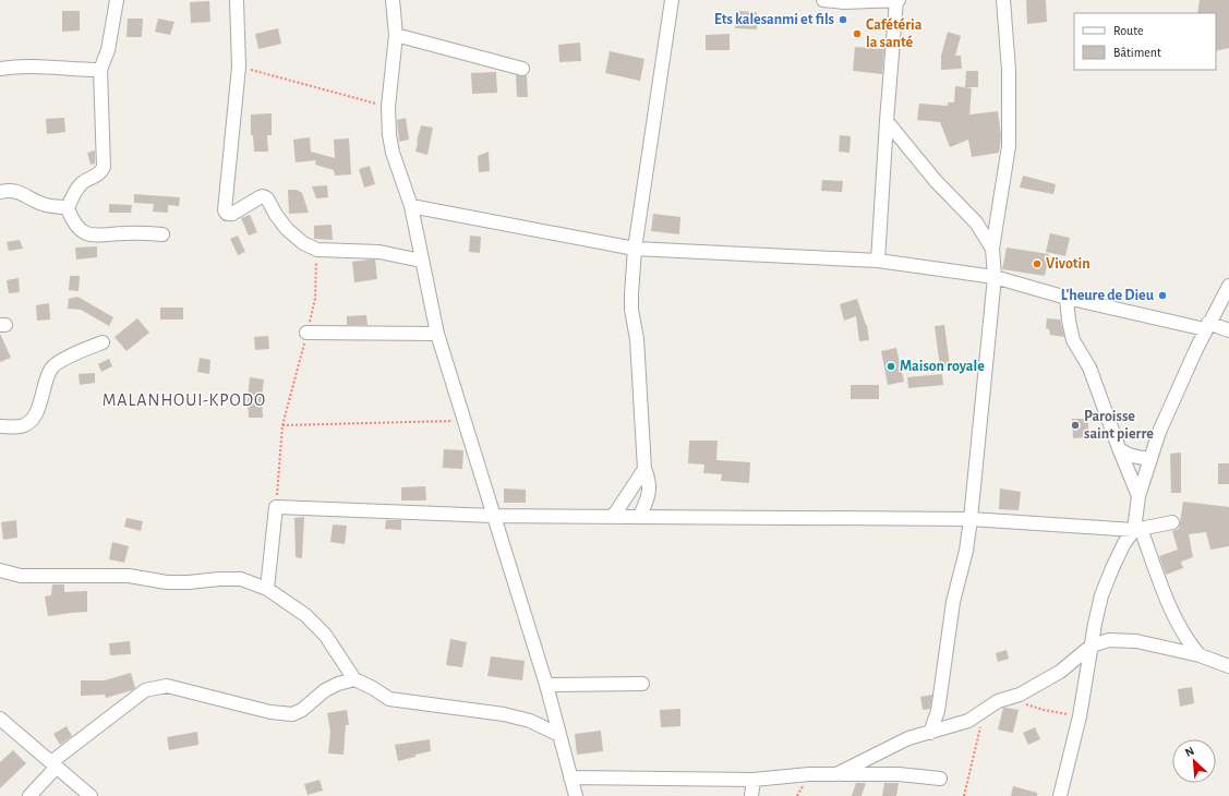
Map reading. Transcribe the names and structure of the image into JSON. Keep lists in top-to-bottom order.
{
  "districts": ["MALANHOUI-KPODO"],
  "places": [
    "Ets kalesanmi et fils",
    "Cafétéria la santé",
    "Vivotin",
    "L'heure de Dieu",
    "Maison royale",
    "Paroisse saint pierre"
  ],
  "legend": ["Route", "Bâtiment"],
  "north": "top left"
}
